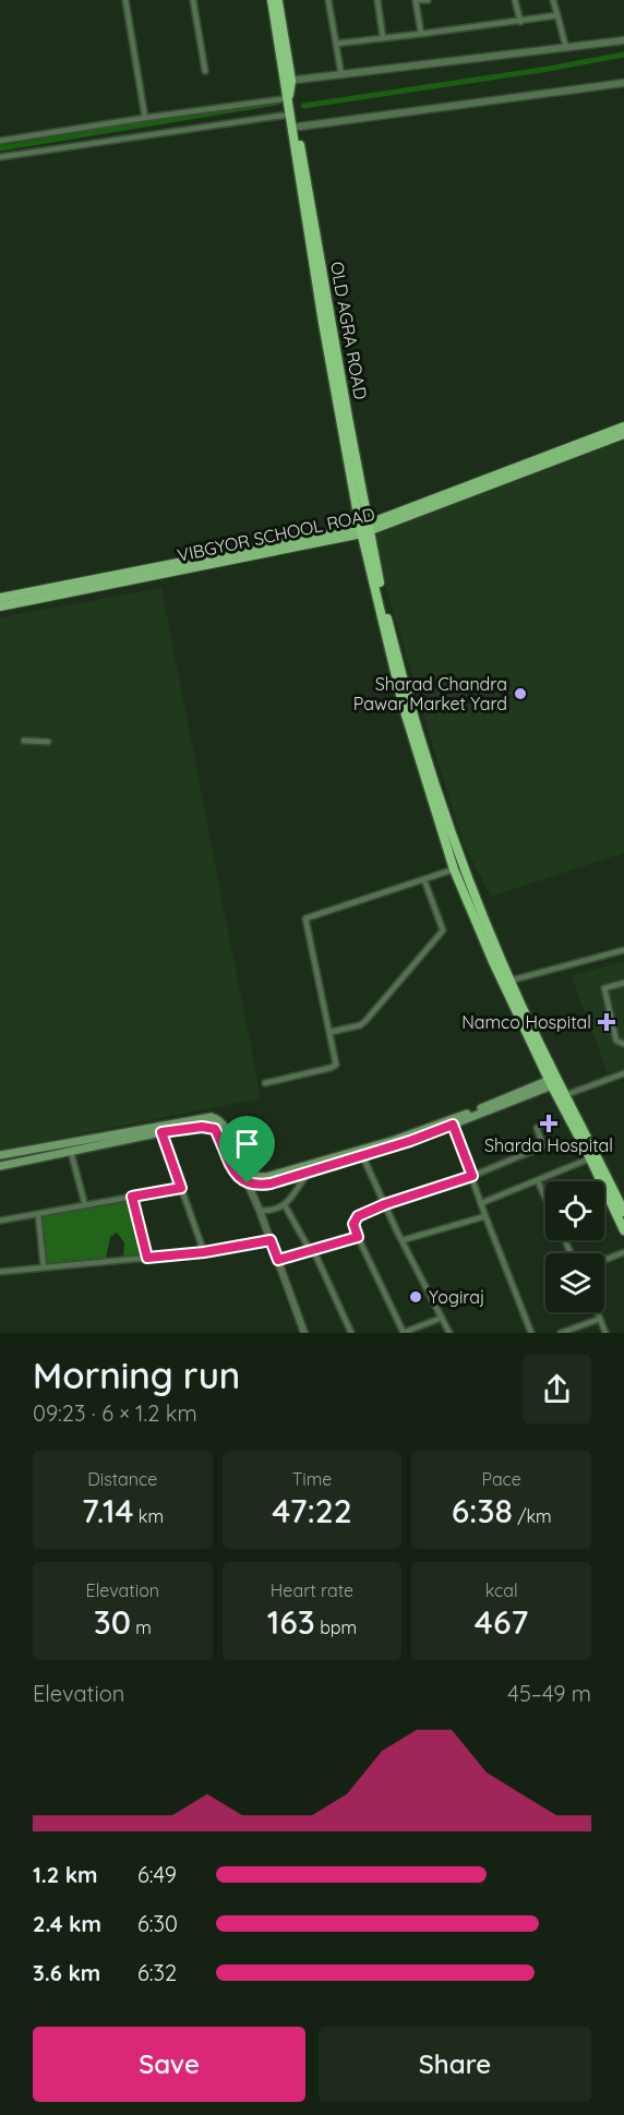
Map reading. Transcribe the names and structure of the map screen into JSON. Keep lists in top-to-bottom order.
{
  "streets": {
    "main road": ["VIBGYOR SCHOOL ROAD"]
  },
  "places": {
    "other": ["Sharad Chandra Pawar Market Yard", "Yogiraj"],
    "health": ["Namco Hospital", "Sharda Hospital"]
  },
  "page": {
    "heading": ["Morning run", "09:23 · 6 × 1.2 km"],
    "stats": [
      ["Distance", "7.14 km"],
      ["Time", "47:22"],
      ["Pace", "6:38 /km"],
      ["Elevation", "30 m"],
      ["Heart rate", "163 bpm"],
      ["kcal", "467"]
    ],
    "chart": ["Elevation", "45–49 m"],
    "list": [
      {
        "name": "1.2 km",
        "note": "6:49"
      },
      {
        "name": "2.4 km",
        "note": "6:30"
      },
      {
        "name": "3.6 km",
        "note": "6:32"
      }
    ],
    "buttons": ["Save", "Share"]
  }
}
